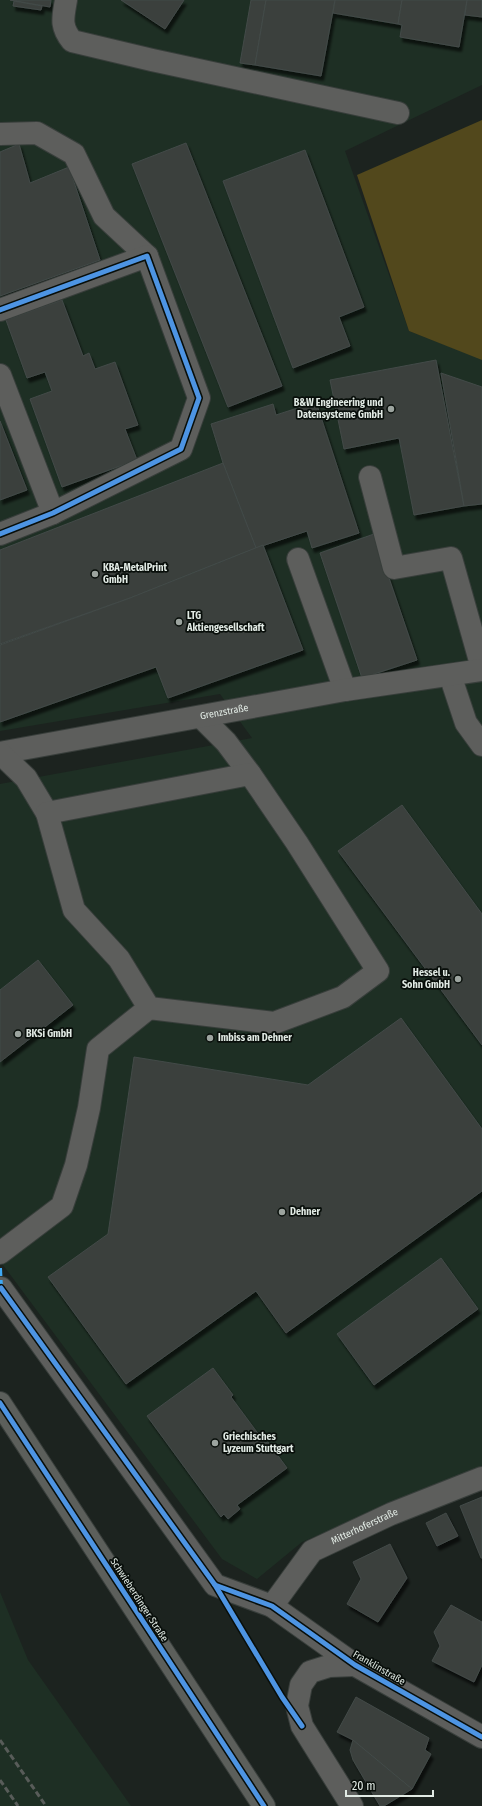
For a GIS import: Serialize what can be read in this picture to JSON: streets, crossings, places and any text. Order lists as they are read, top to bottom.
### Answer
{
  "streets": {
    "main road": ["Schwieberdinger Straße"],
    "street": ["Grenzstraße", "Mitterhoferstraße", "Franklinstraße"]
  },
  "crossings": [
    ["Mitterhoferstraße", "Franklinstraße"]
  ],
  "places": [
    "B&W Engineering und Datensysteme GmbH",
    "KBA-MetalPrint GmbH",
    "LTG Aktiengesellschaft",
    "Hessel u. Sohn GmbH",
    "BKSi GmbH",
    "Imbiss am Dehner",
    "Dehner",
    "Griechisches Lyzeum Stuttgart"
  ],
  "scale_bar": "20 m"
}
